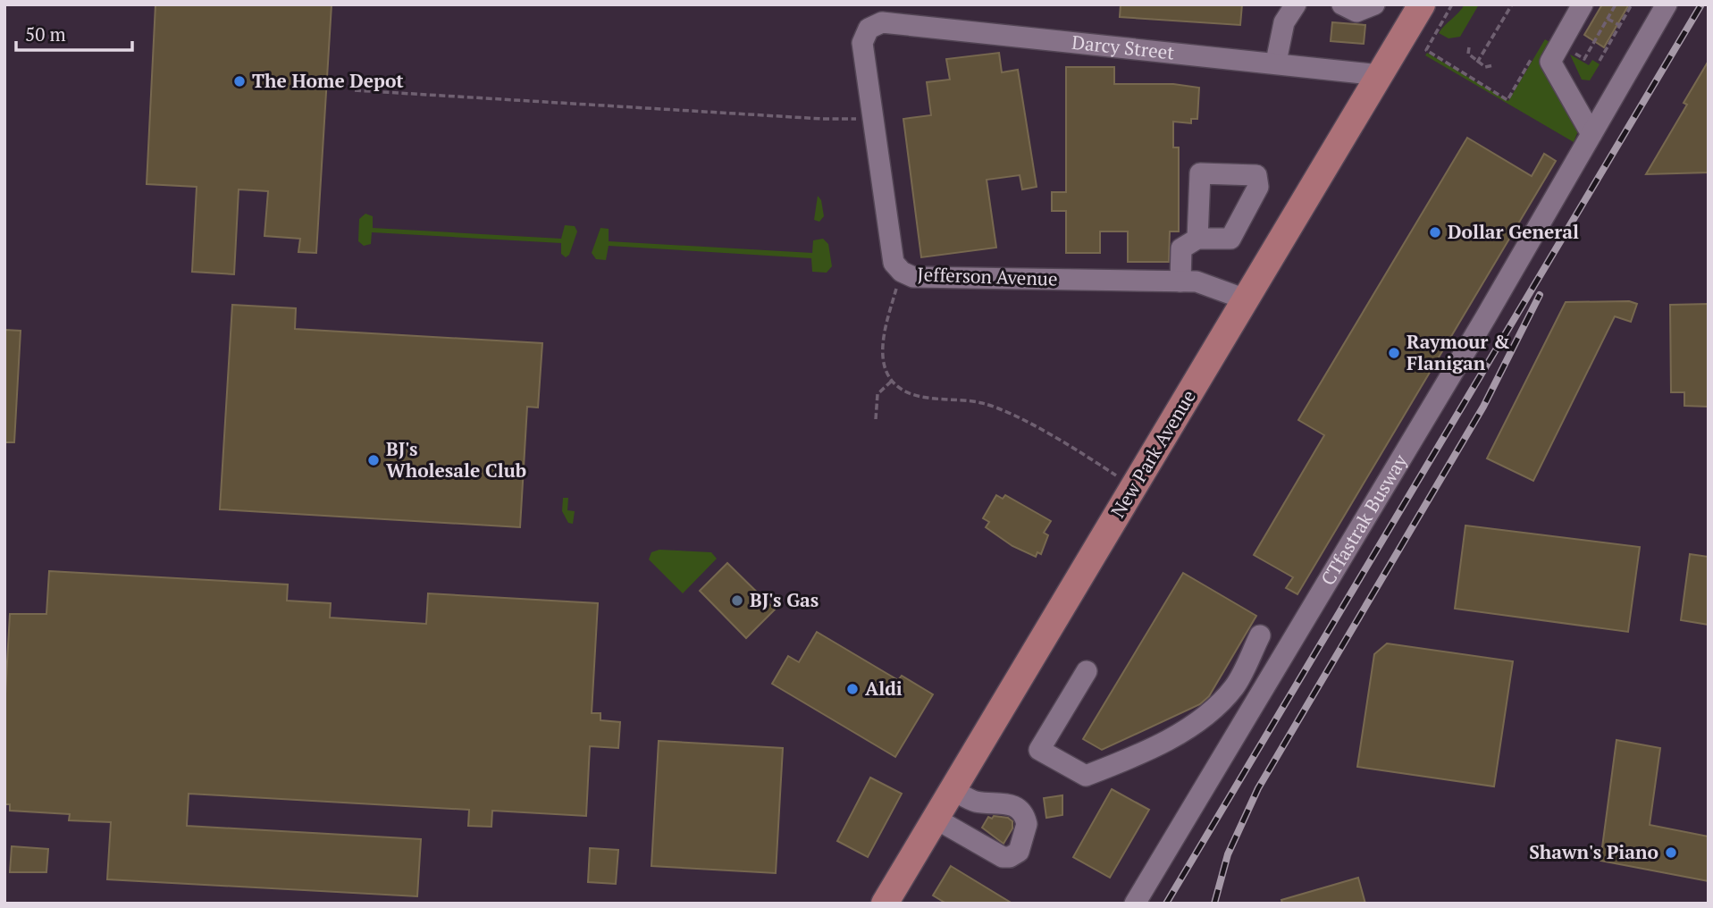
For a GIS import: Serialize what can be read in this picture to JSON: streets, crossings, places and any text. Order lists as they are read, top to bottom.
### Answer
{
  "streets": {
    "main road": ["New Park Avenue"],
    "street": ["Darcy Street", "Jefferson Avenue", "CTfastrak Busway"]
  },
  "crossings": [
    ["Darcy Street", "Jefferson Avenue"],
    ["Darcy Street", "New Park Avenue"],
    ["Jefferson Avenue", "New Park Avenue"]
  ],
  "places": [
    "The Home Depot",
    "Dollar General",
    "Raymour & Flanigan",
    "BJ's Wholesale Club",
    "BJ's Gas",
    "Aldi",
    "Shawn's Piano"
  ],
  "scale_bar": "50 m"
}
